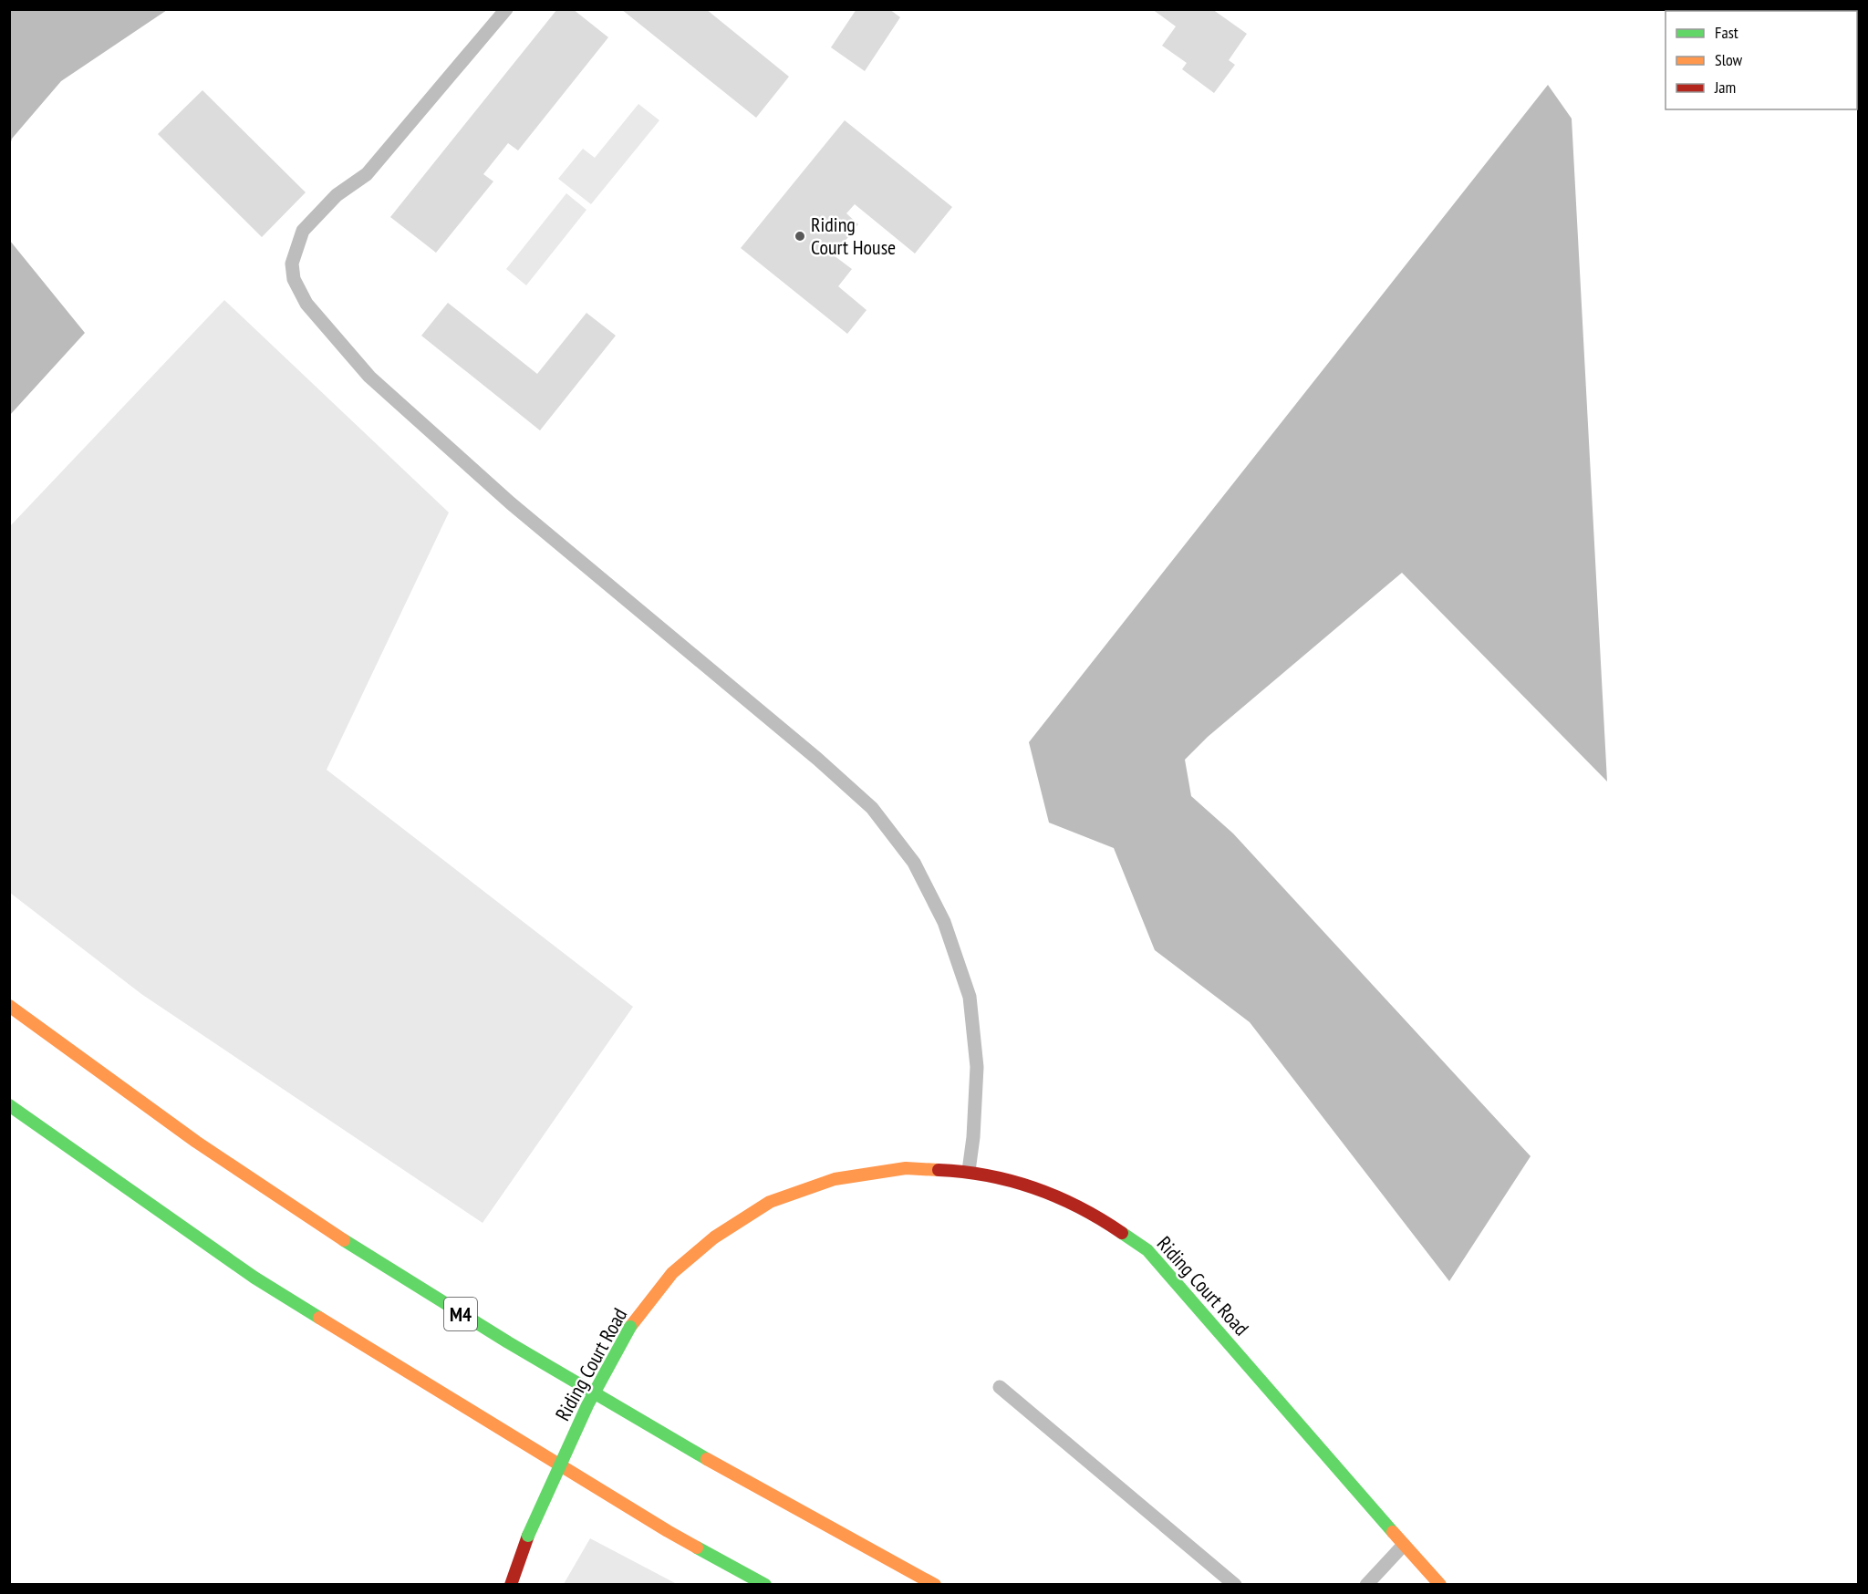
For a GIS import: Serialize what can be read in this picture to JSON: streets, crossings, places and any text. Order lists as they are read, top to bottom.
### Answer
{
  "streets": {
    "main road": ["Riding Court Road", "M4"]
  },
  "places": ["Riding Court House"],
  "legend": ["Fast", "Slow", "Jam"]
}
